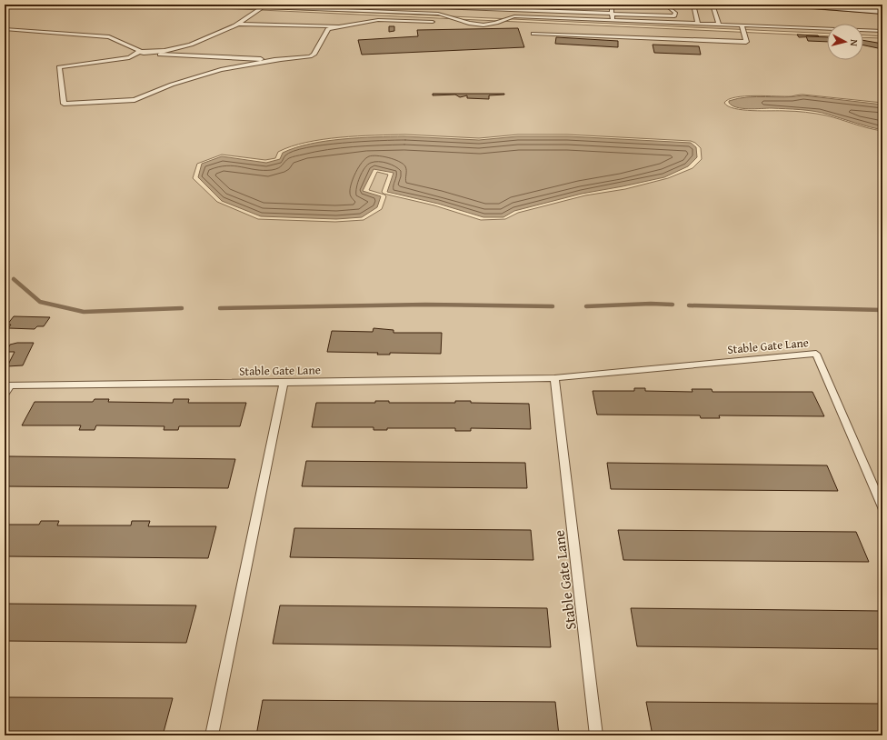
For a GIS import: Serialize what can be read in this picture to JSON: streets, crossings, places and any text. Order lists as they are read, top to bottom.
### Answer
{
  "streets": {
    "lane": ["Stable Gate Lane"]
  },
  "north": "right"
}
